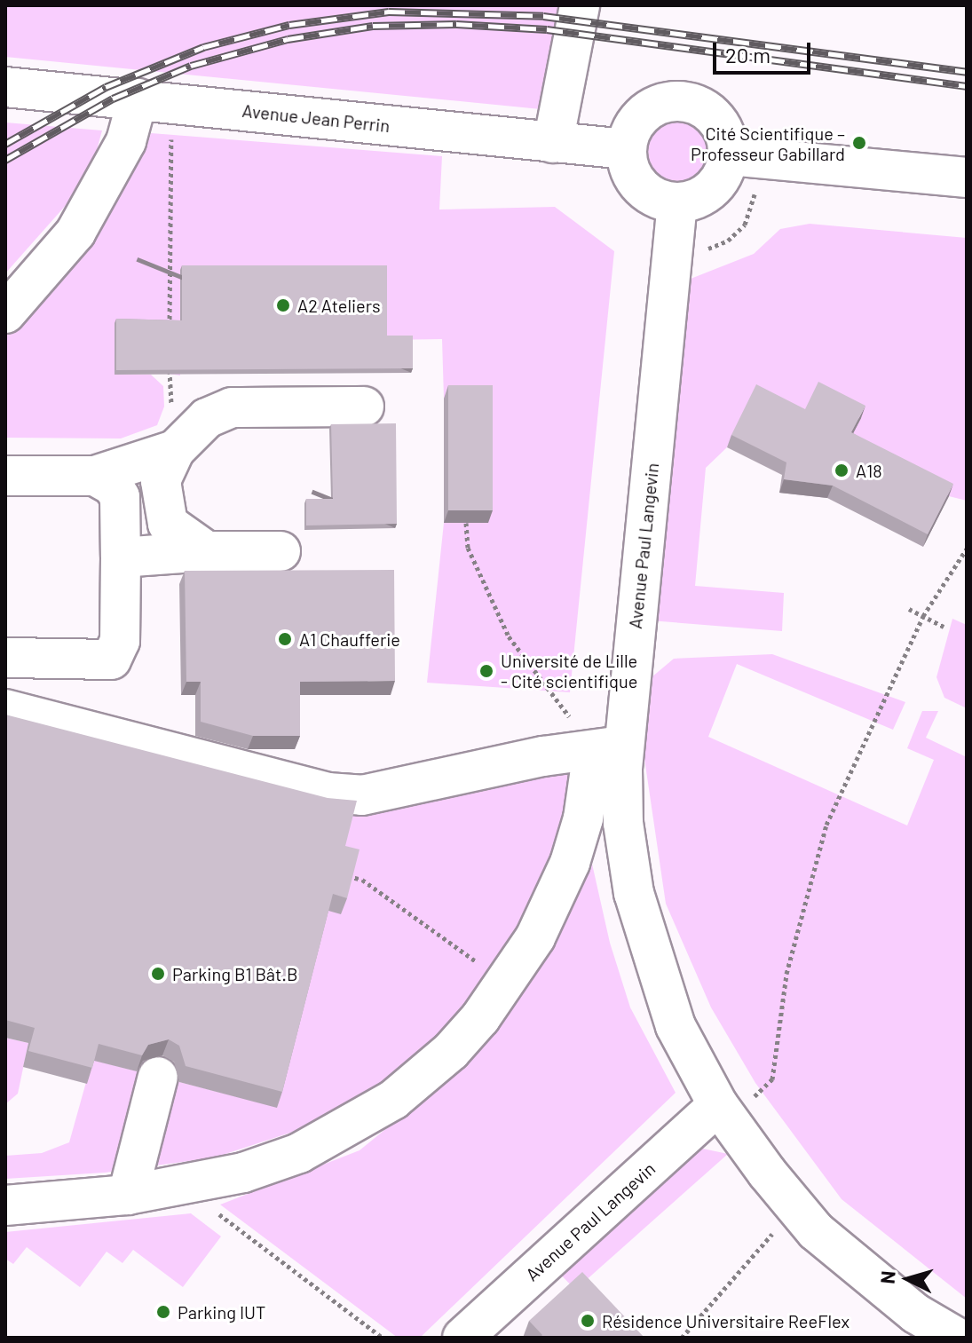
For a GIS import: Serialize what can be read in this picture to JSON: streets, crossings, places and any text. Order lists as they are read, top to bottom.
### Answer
{
  "streets": {
    "street": ["Avenue Jean Perrin", "Avenue Paul Langevin"]
  },
  "crossings": [
    ["Avenue Jean Perrin", "Avenue Paul Langevin"]
  ],
  "places": [
    "Cité Scientifique – Professeur Gabillard",
    "A2 Ateliers",
    "A18",
    "A1 Chaufferie",
    "Université de Lille ‐ Cité scientifique",
    "Parking B1 Bât.B",
    "Parking IUT",
    "Résidence Universitaire ReeFlex"
  ],
  "scale_bar": "20 m",
  "north": "left"
}
